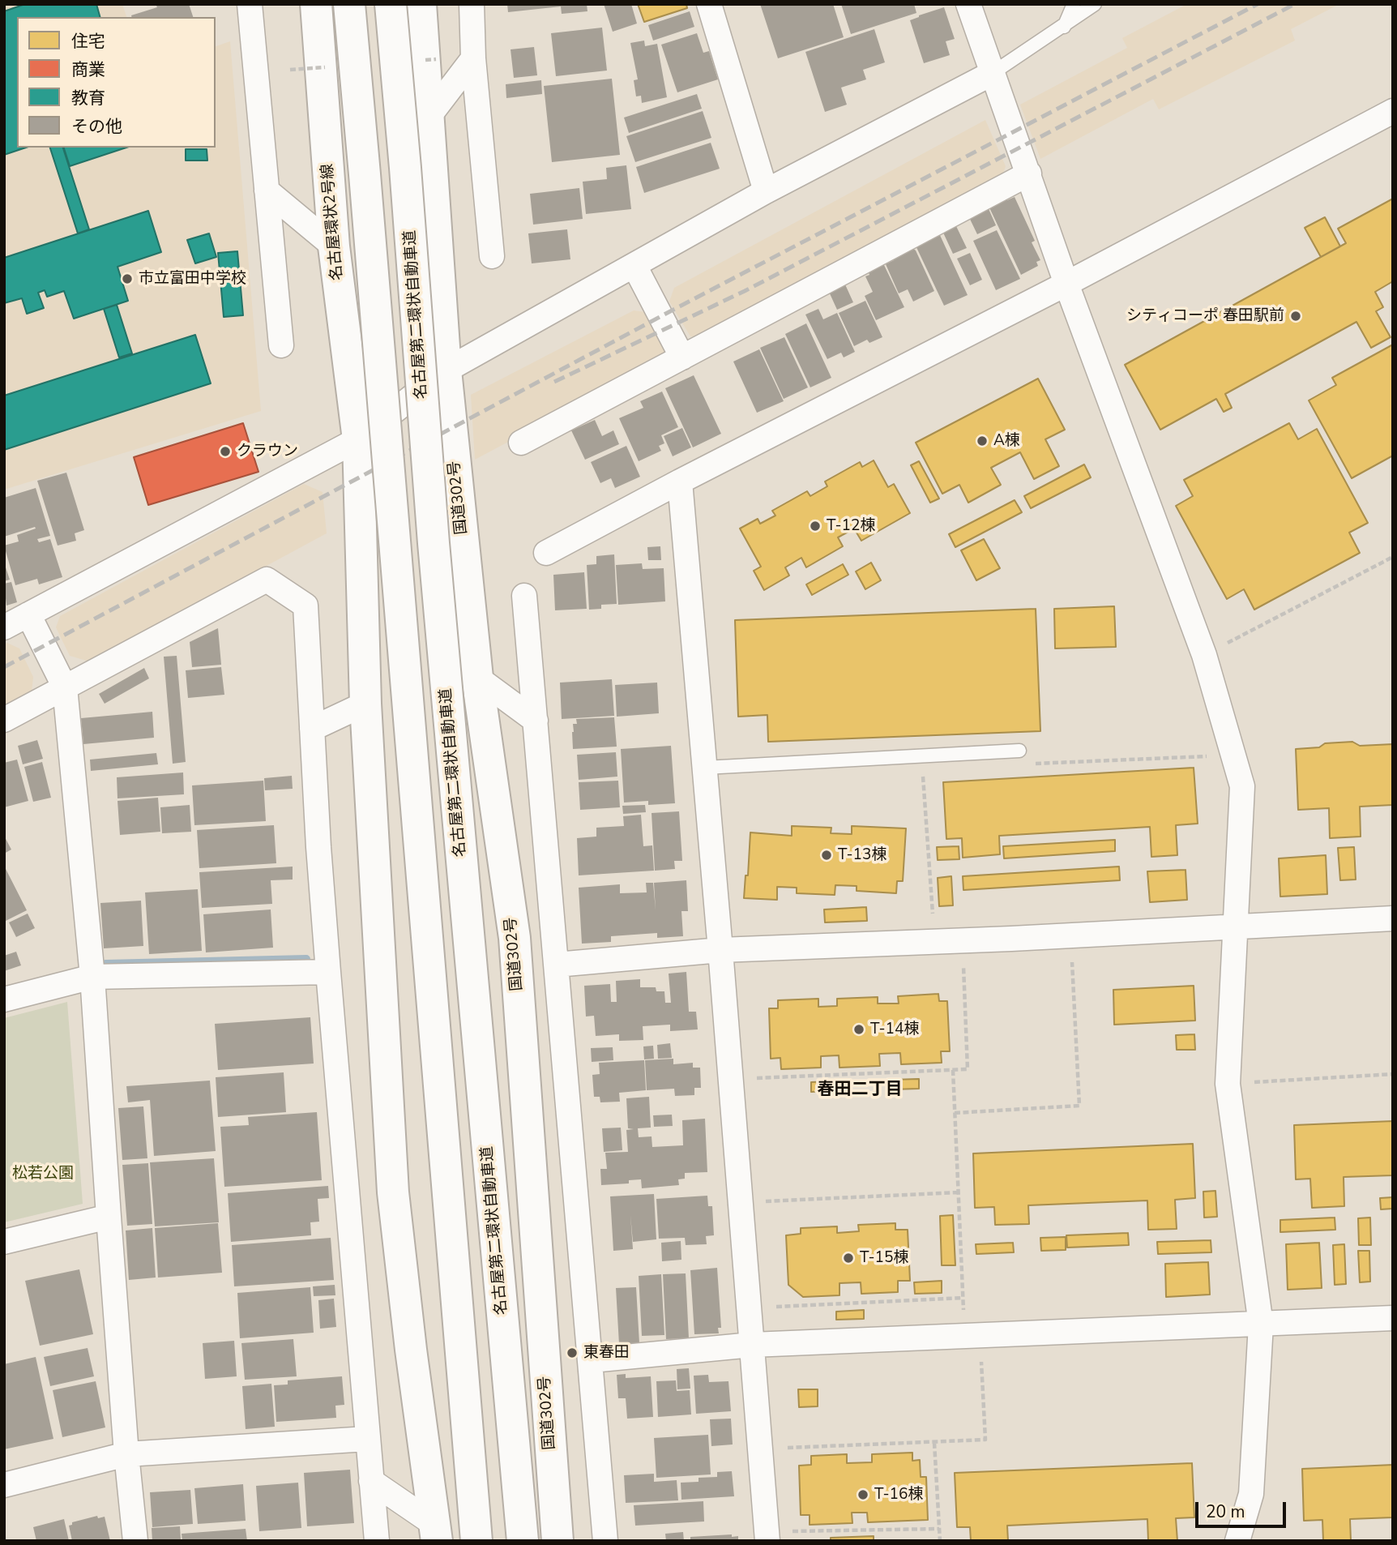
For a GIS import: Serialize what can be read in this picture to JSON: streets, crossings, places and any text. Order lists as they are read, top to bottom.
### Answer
{
  "streets": {
    "highway": ["名古屋環状2号線", "名古屋第二環状自動車道", "国道302号"]
  },
  "districts": ["春田二丁目"],
  "parks": ["松若公園"],
  "places": [
    "市立富田中学校",
    "シティコーポ 春田駅前",
    "A棟",
    "クラウン",
    "T-12棟",
    "T-13棟",
    "T-14棟",
    "T-15棟",
    "東春田",
    "T-16棟"
  ],
  "legend": [
    "住宅",
    "商業",
    "教育",
    "その他"
  ],
  "scale_bar": "20 m"
}
